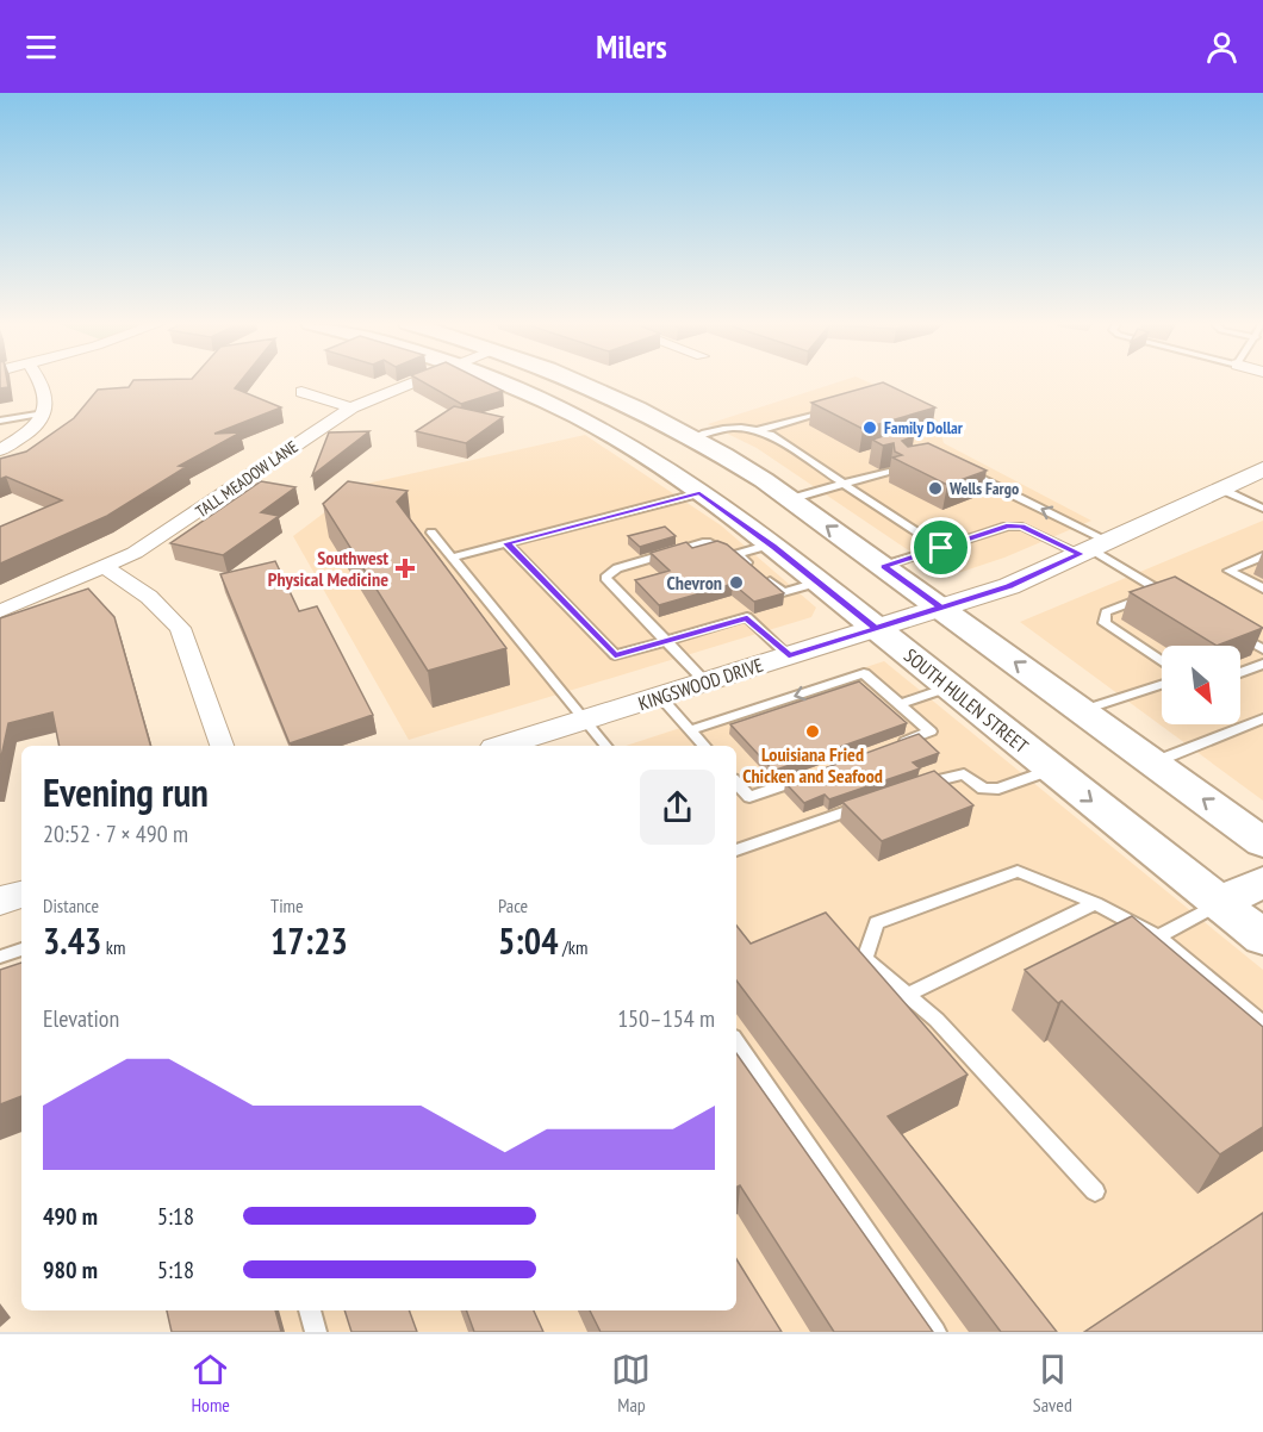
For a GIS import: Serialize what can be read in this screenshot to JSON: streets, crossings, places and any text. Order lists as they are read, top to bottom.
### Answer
{
  "streets": {
    "main road": ["SOUTH HULEN STREET"],
    "street": ["TALL MEADOW LANE", "KINGSWOOD DRIVE"]
  },
  "crossings": [
    ["KINGSWOOD DRIVE", "SOUTH HULEN STREET"]
  ],
  "places": {
    "other": [
      "Family Dollar",
      "Wells Fargo",
      "Chevron",
      "Louisiana Fried Chicken and Seafood"
    ],
    "health": ["Southwest Physical Medicine"]
  },
  "north": "bottom right",
  "page": {
    "header": "Milers",
    "heading": ["Evening run", "20:52 · 7 × 490 m"],
    "stats": [
      ["Distance", "3.43 km"],
      ["Time", "17:23"],
      ["Pace", "5:04 /km"]
    ],
    "chart": ["Elevation", "150–154 m"],
    "list": [
      {
        "name": "490 m",
        "note": "5:18"
      },
      {
        "name": "980 m",
        "note": "5:18"
      }
    ],
    "tabs": ["Home", "Map", "Saved"]
  }
}
